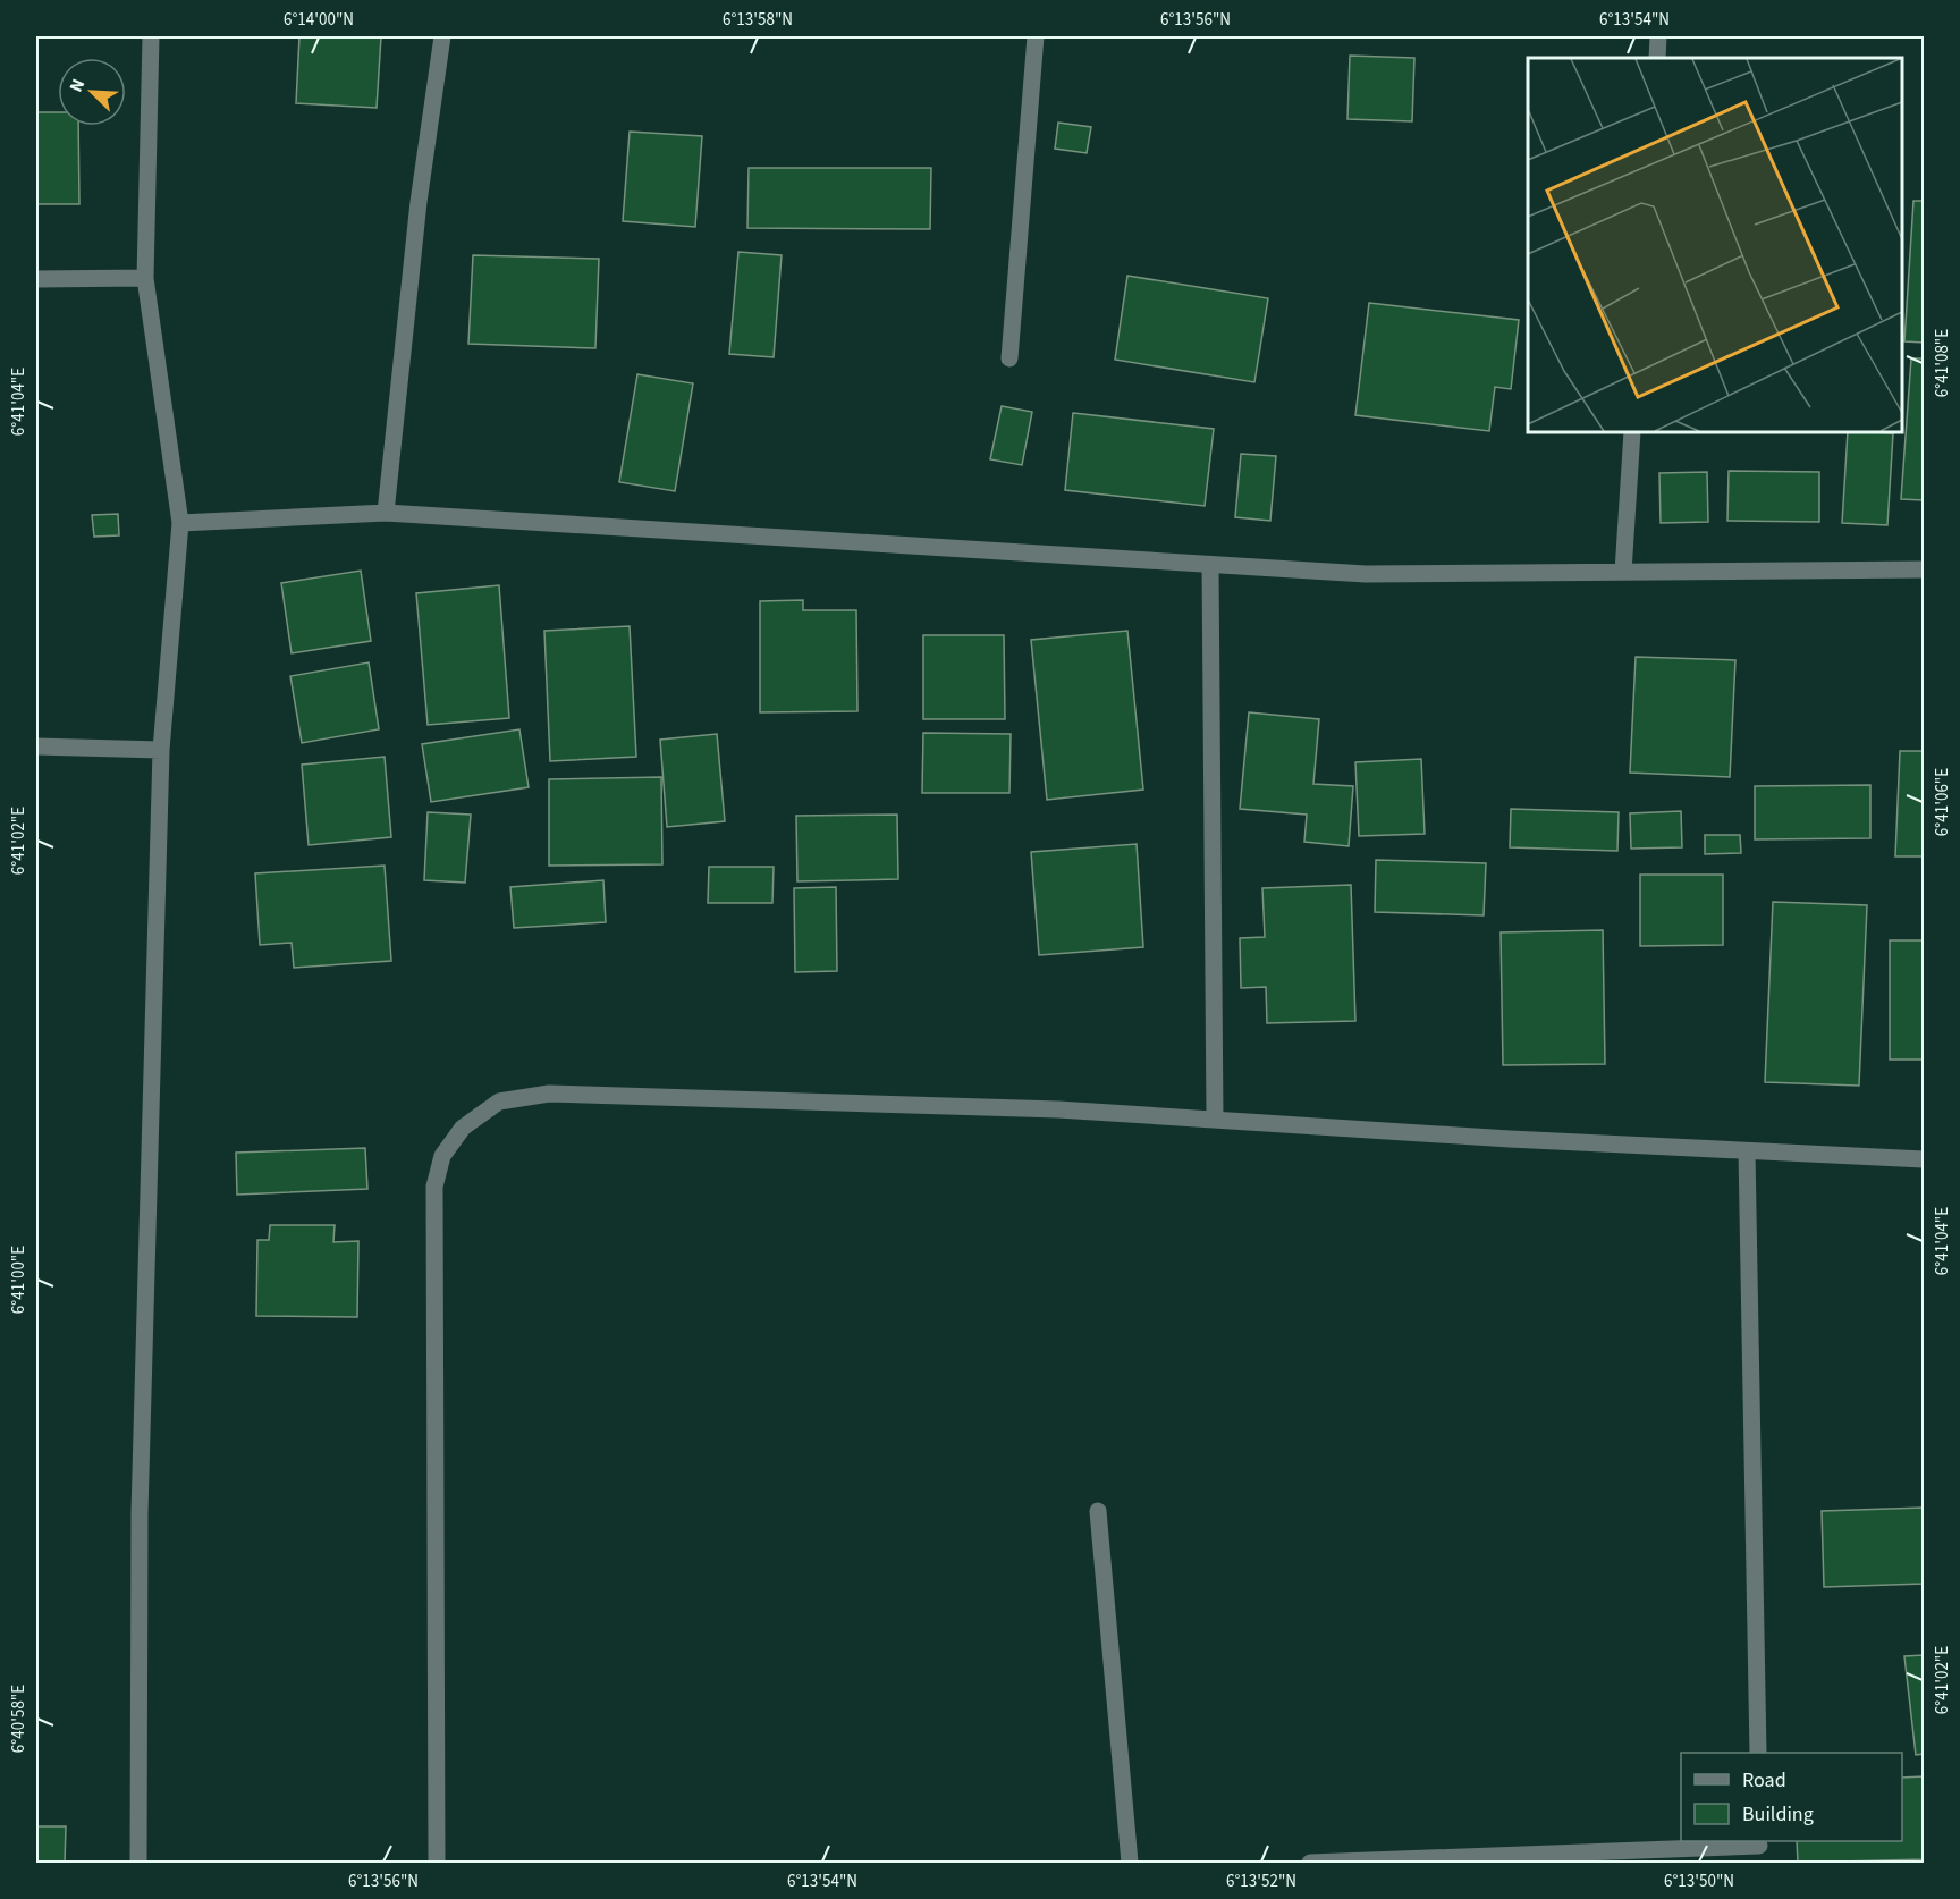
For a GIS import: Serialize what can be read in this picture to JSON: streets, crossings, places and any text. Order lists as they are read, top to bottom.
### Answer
{
  "legend": ["Road", "Building"],
  "north": "top left",
  "coordinates": [
    "6°14'00\"N",
    "6°13'58\"N",
    "6°13'56\"N",
    "6°13'54\"N",
    "6°41'08\"E",
    "6°41'04\"E",
    "6°41'06\"E",
    "6°41'02\"E",
    "6°41'00\"E",
    "6°40'58\"E",
    "6°13'52\"N",
    "6°13'50\"N"
  ]
}
